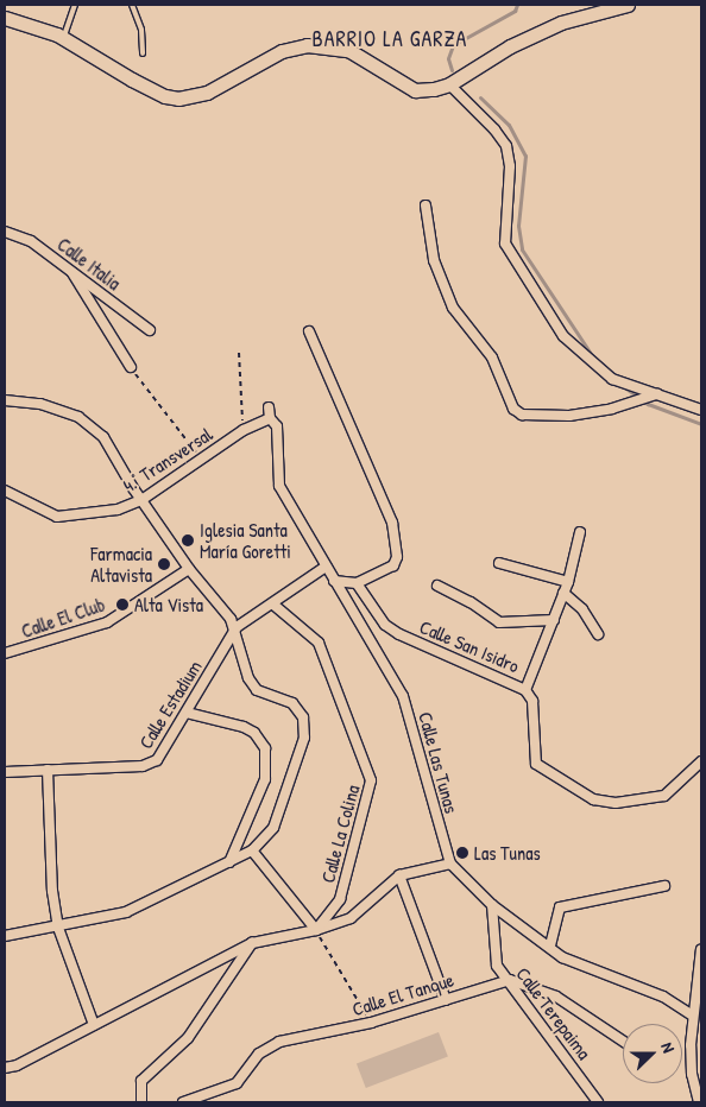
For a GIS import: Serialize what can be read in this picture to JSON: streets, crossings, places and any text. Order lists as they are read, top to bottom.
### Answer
{
  "streets": {
    "street": [
      "Calle Italia",
      "4.° Transversal",
      "Calle El Club",
      "Calle San Isidro",
      "Calle Estadium",
      "Calle Las Tunas",
      "Calle La Colina",
      "Calle El Tanque",
      "Calle Terepaima"
    ]
  },
  "crossings": [
    ["4.° Transversal", "Calle Las Tunas"],
    ["Calle Estadium", "Calle Las Tunas"],
    ["Calle Estadium", "Calle La Colina"],
    ["Calle Las Tunas", "Calle Terepaima"],
    ["Calle El Tanque", "Calle Terepaima"]
  ],
  "districts": ["BARRIO LA GARZA"],
  "places": [
    "Iglesia Santa María Goretti",
    "Farmacia Altavista",
    "Alta Vista",
    "Las Tunas"
  ],
  "north": "right"
}
